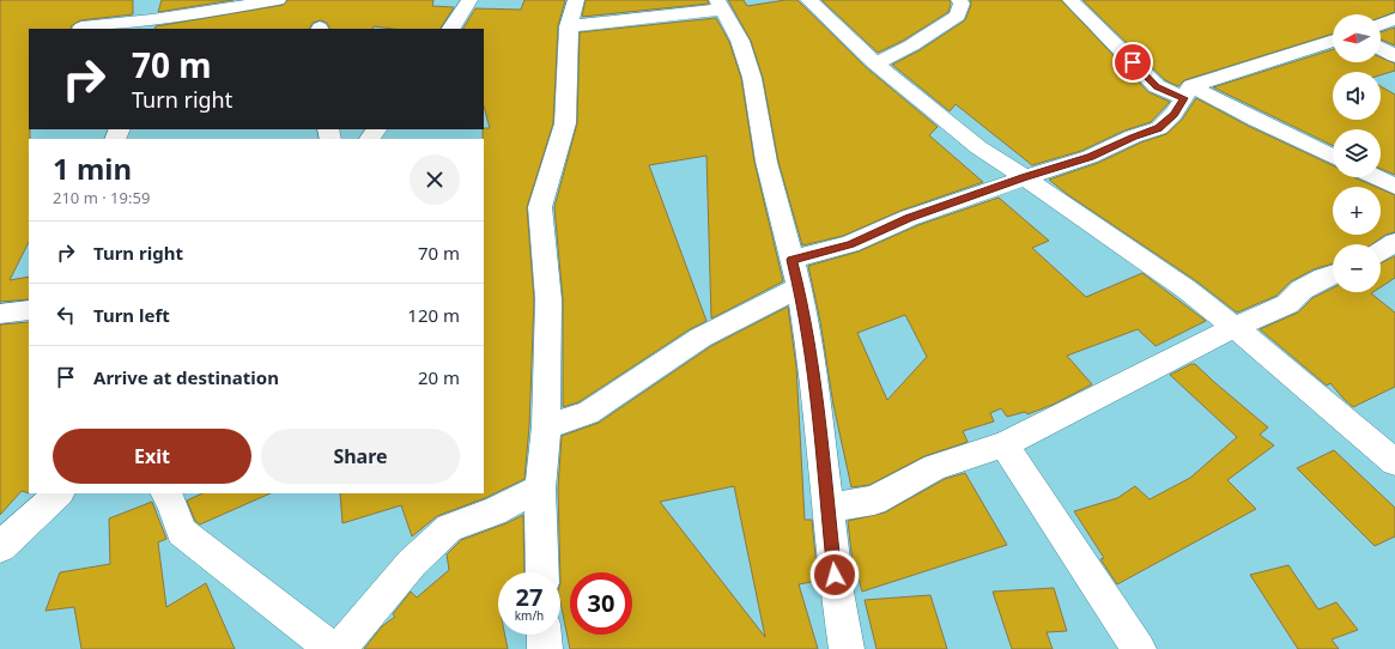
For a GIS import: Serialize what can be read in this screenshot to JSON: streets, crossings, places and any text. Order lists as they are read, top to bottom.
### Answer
{
  "north": "left",
  "page": {
    "map_buttons": ["+", "−"],
    "turn": ["70 m", "Turn right"],
    "heading": ["1 min", "210 m · 19:59"],
    "list": [
      {
        "name": "Turn right",
        "value": "70 m"
      },
      {
        "name": "Turn left",
        "value": "120 m"
      },
      {
        "name": "Arrive at destination",
        "value": "20 m"
      }
    ],
    "buttons": ["Exit", "Share"],
    "speed": "27 km/h",
    "limit": "30"
  }
}
